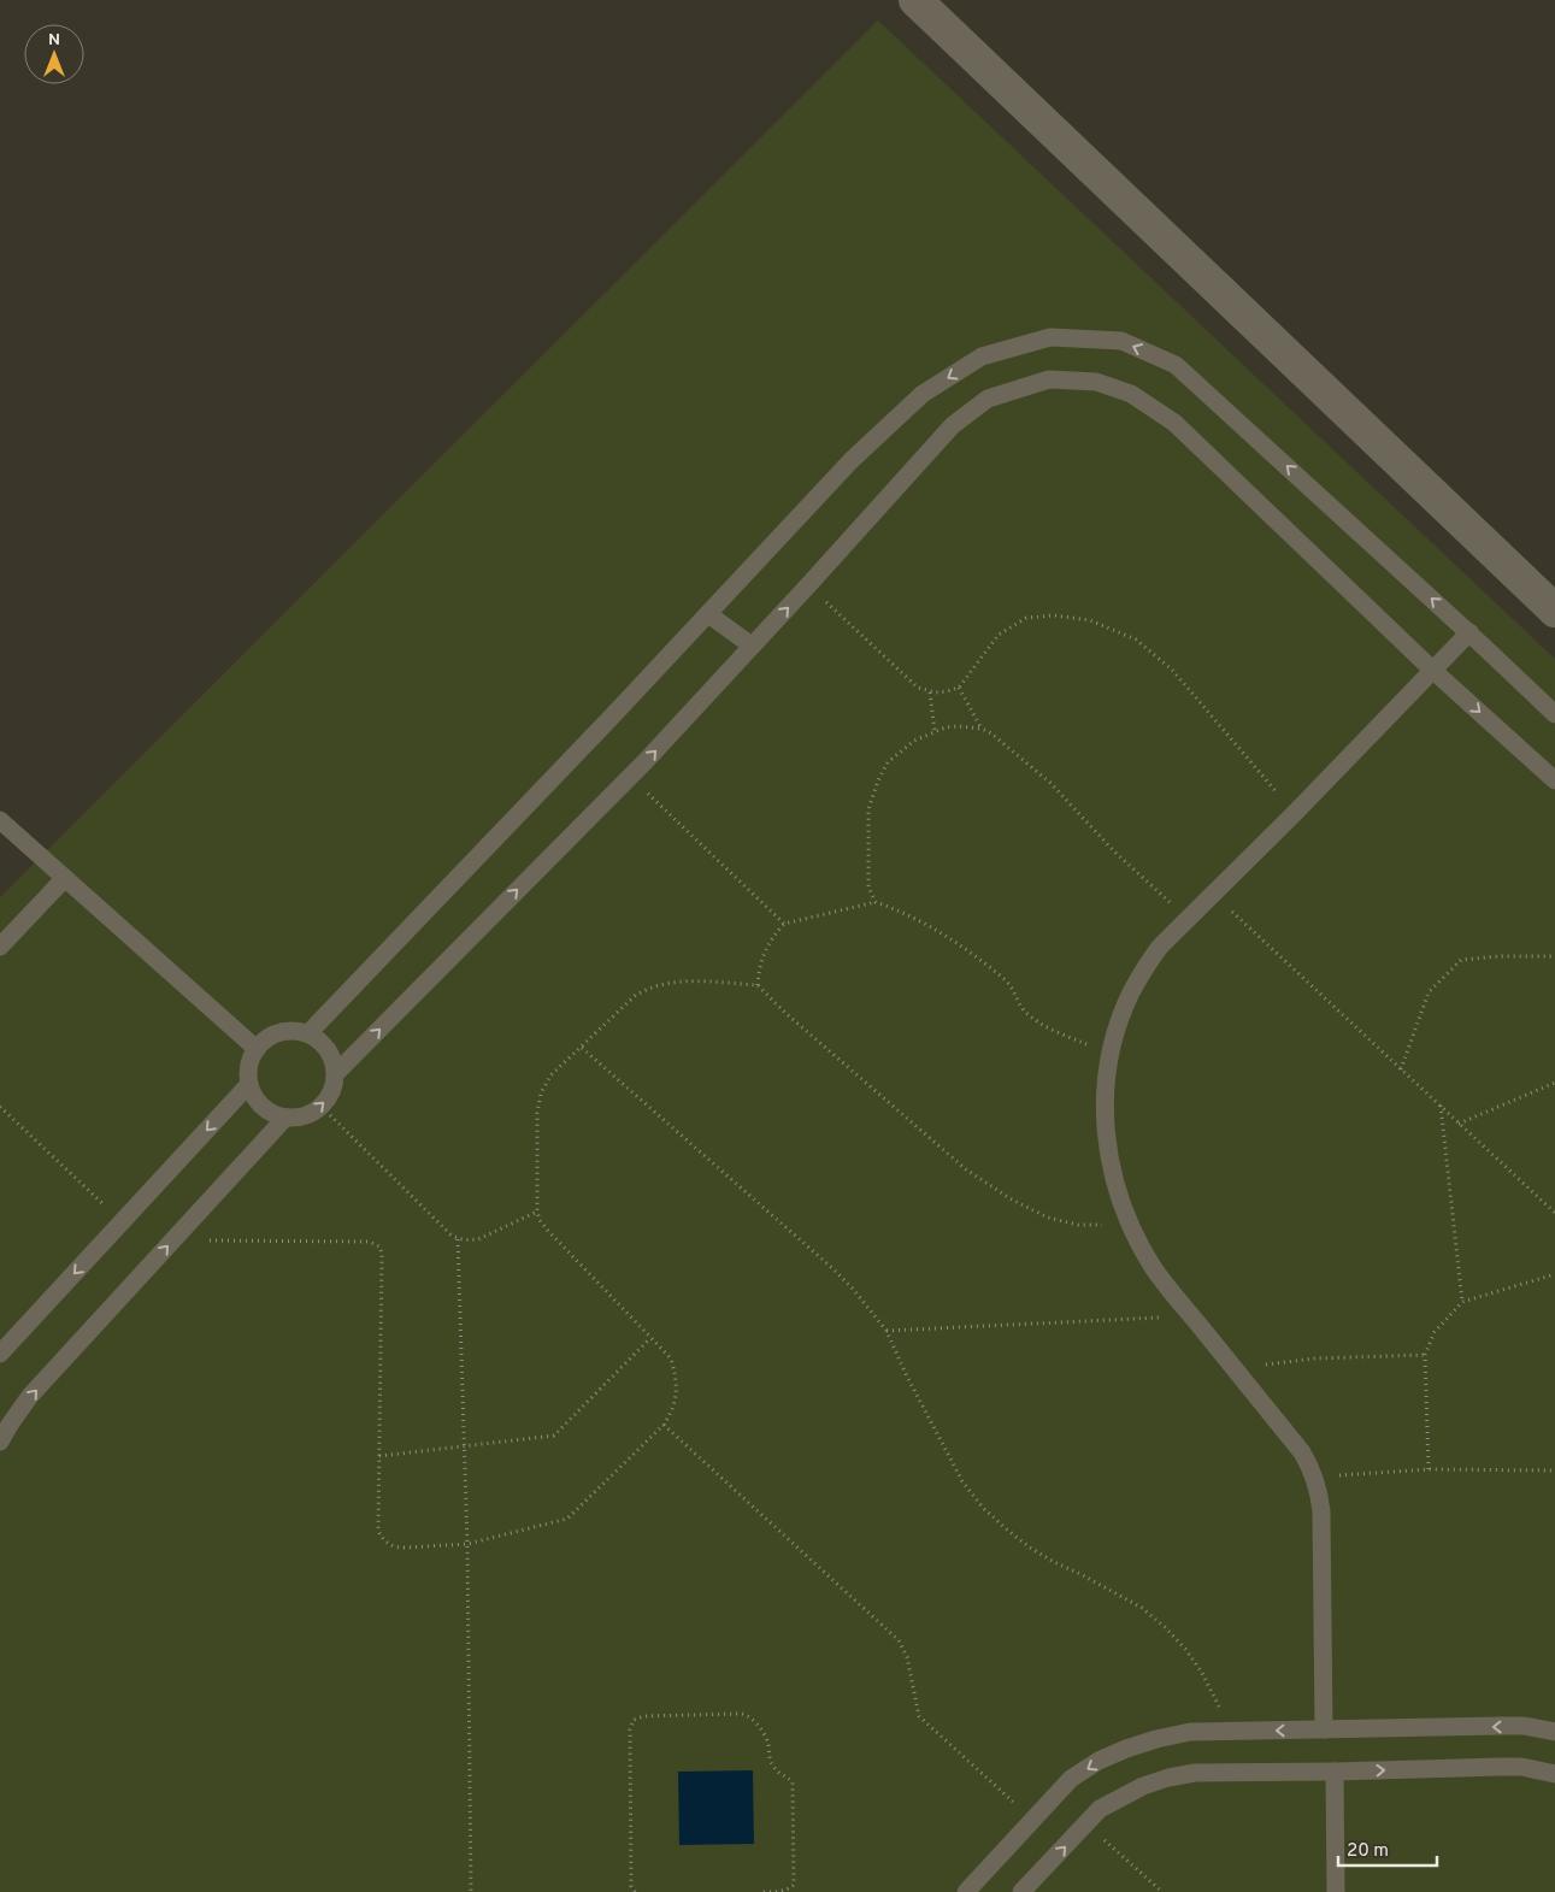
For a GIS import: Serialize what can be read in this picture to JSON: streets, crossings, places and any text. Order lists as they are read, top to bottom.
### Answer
{
  "scale_bar": "20 m",
  "north": "top"
}
